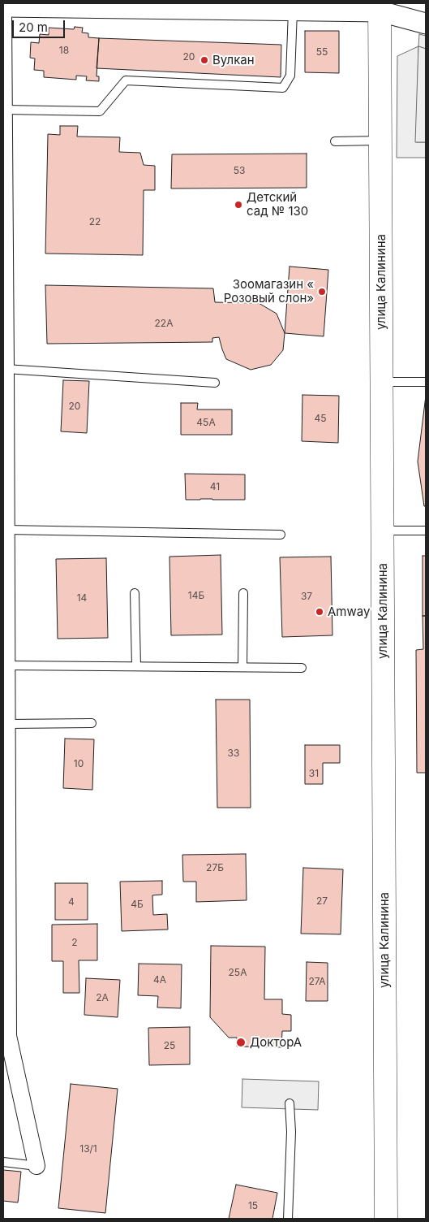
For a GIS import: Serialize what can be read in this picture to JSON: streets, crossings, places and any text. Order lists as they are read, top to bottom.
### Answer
{
  "streets": {
    "main road": ["улица Калинина"]
  },
  "places": [
    "Вулкан",
    "Детский сад № 130",
    "Зоомагазин « Розовый слон»",
    "Amway",
    "ДокторА"
  ],
  "house_numbers": [
    "18",
    "55",
    "20",
    "53",
    "22",
    "22А",
    "20",
    "45",
    "45А",
    "41",
    "14Б",
    "37",
    "14",
    "33",
    "10",
    "31",
    "27Б",
    "27",
    "4",
    "4Б",
    "2",
    "25А",
    "4А",
    "27А",
    "2А",
    "25",
    "13/1",
    "15"
  ],
  "scale_bar": "20 m"
}
